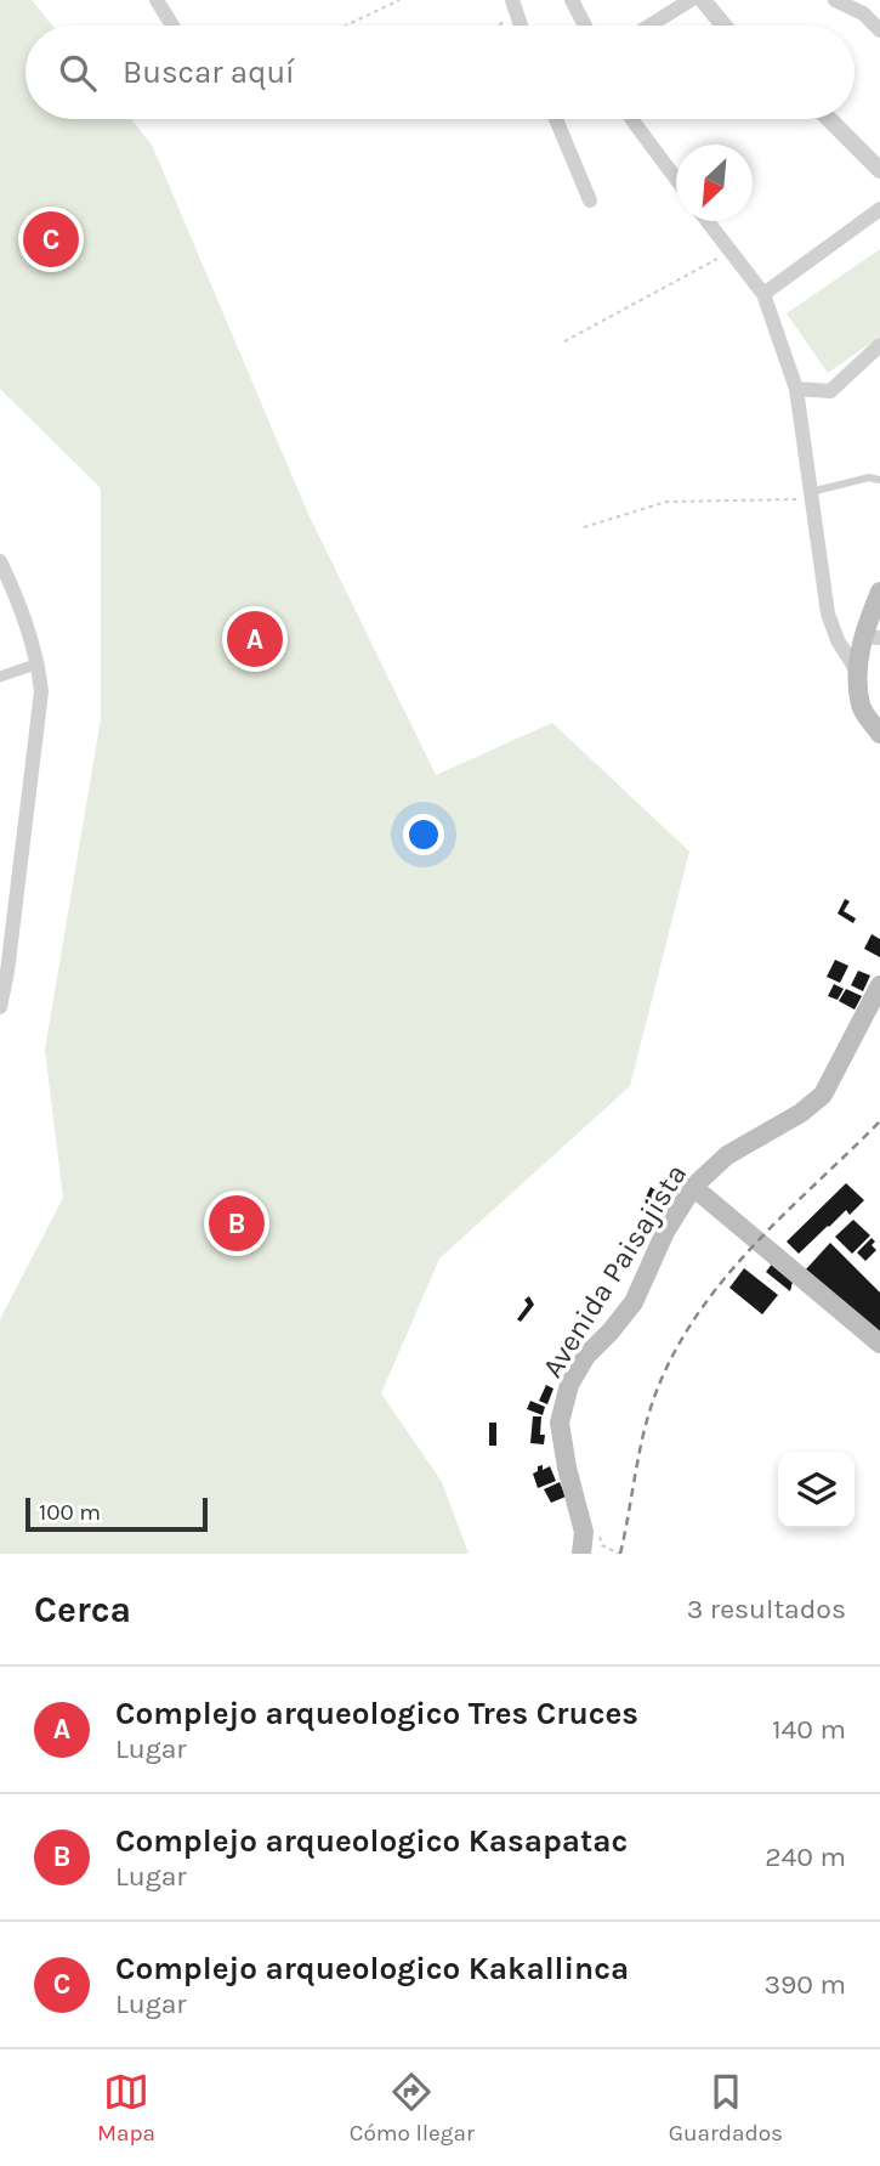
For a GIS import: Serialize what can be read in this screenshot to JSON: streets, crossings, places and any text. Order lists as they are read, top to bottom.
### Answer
{
  "streets": {
    "main road": ["Avenida Paisajista"]
  },
  "scale_bar": "100 m",
  "north": "bottom left",
  "page": {
    "search": "Buscar aquí",
    "pins": ["C", "A", "B"],
    "scale": "100 m",
    "heading": ["Cerca", "3 resultados"],
    "list": [
      {
        "mark": "A",
        "name": "Complejo arqueologico Tres Cruces",
        "note": "Lugar",
        "value": "140 m"
      },
      {
        "mark": "B",
        "name": "Complejo arqueologico Kasapatac",
        "note": "Lugar",
        "value": "240 m"
      },
      {
        "mark": "C",
        "name": "Complejo arqueologico Kakallinca",
        "note": "Lugar",
        "value": "390 m"
      }
    ],
    "nav": ["Mapa", "Cómo llegar", "Guardados"]
  }
}
